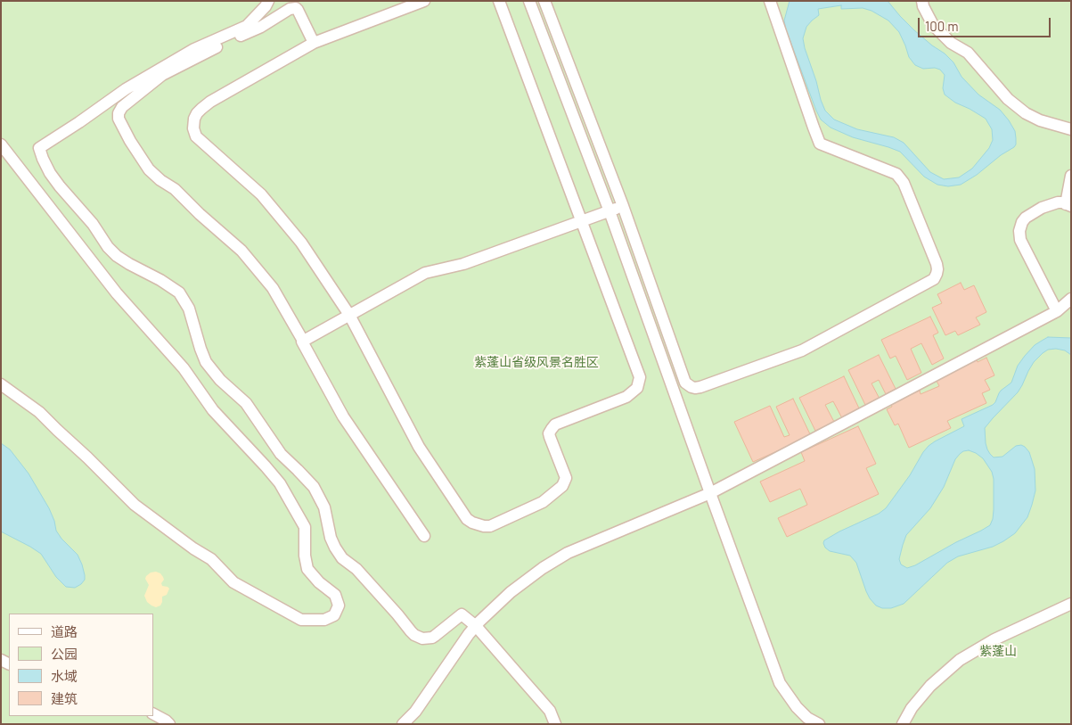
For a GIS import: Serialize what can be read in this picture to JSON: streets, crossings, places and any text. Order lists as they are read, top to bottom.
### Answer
{
  "parks": ["紫蓬山省级风景名胜区", "紫蓬山"],
  "legend": [
    "道路",
    "公园",
    "水域",
    "建筑"
  ],
  "scale_bar": "100 m"
}
